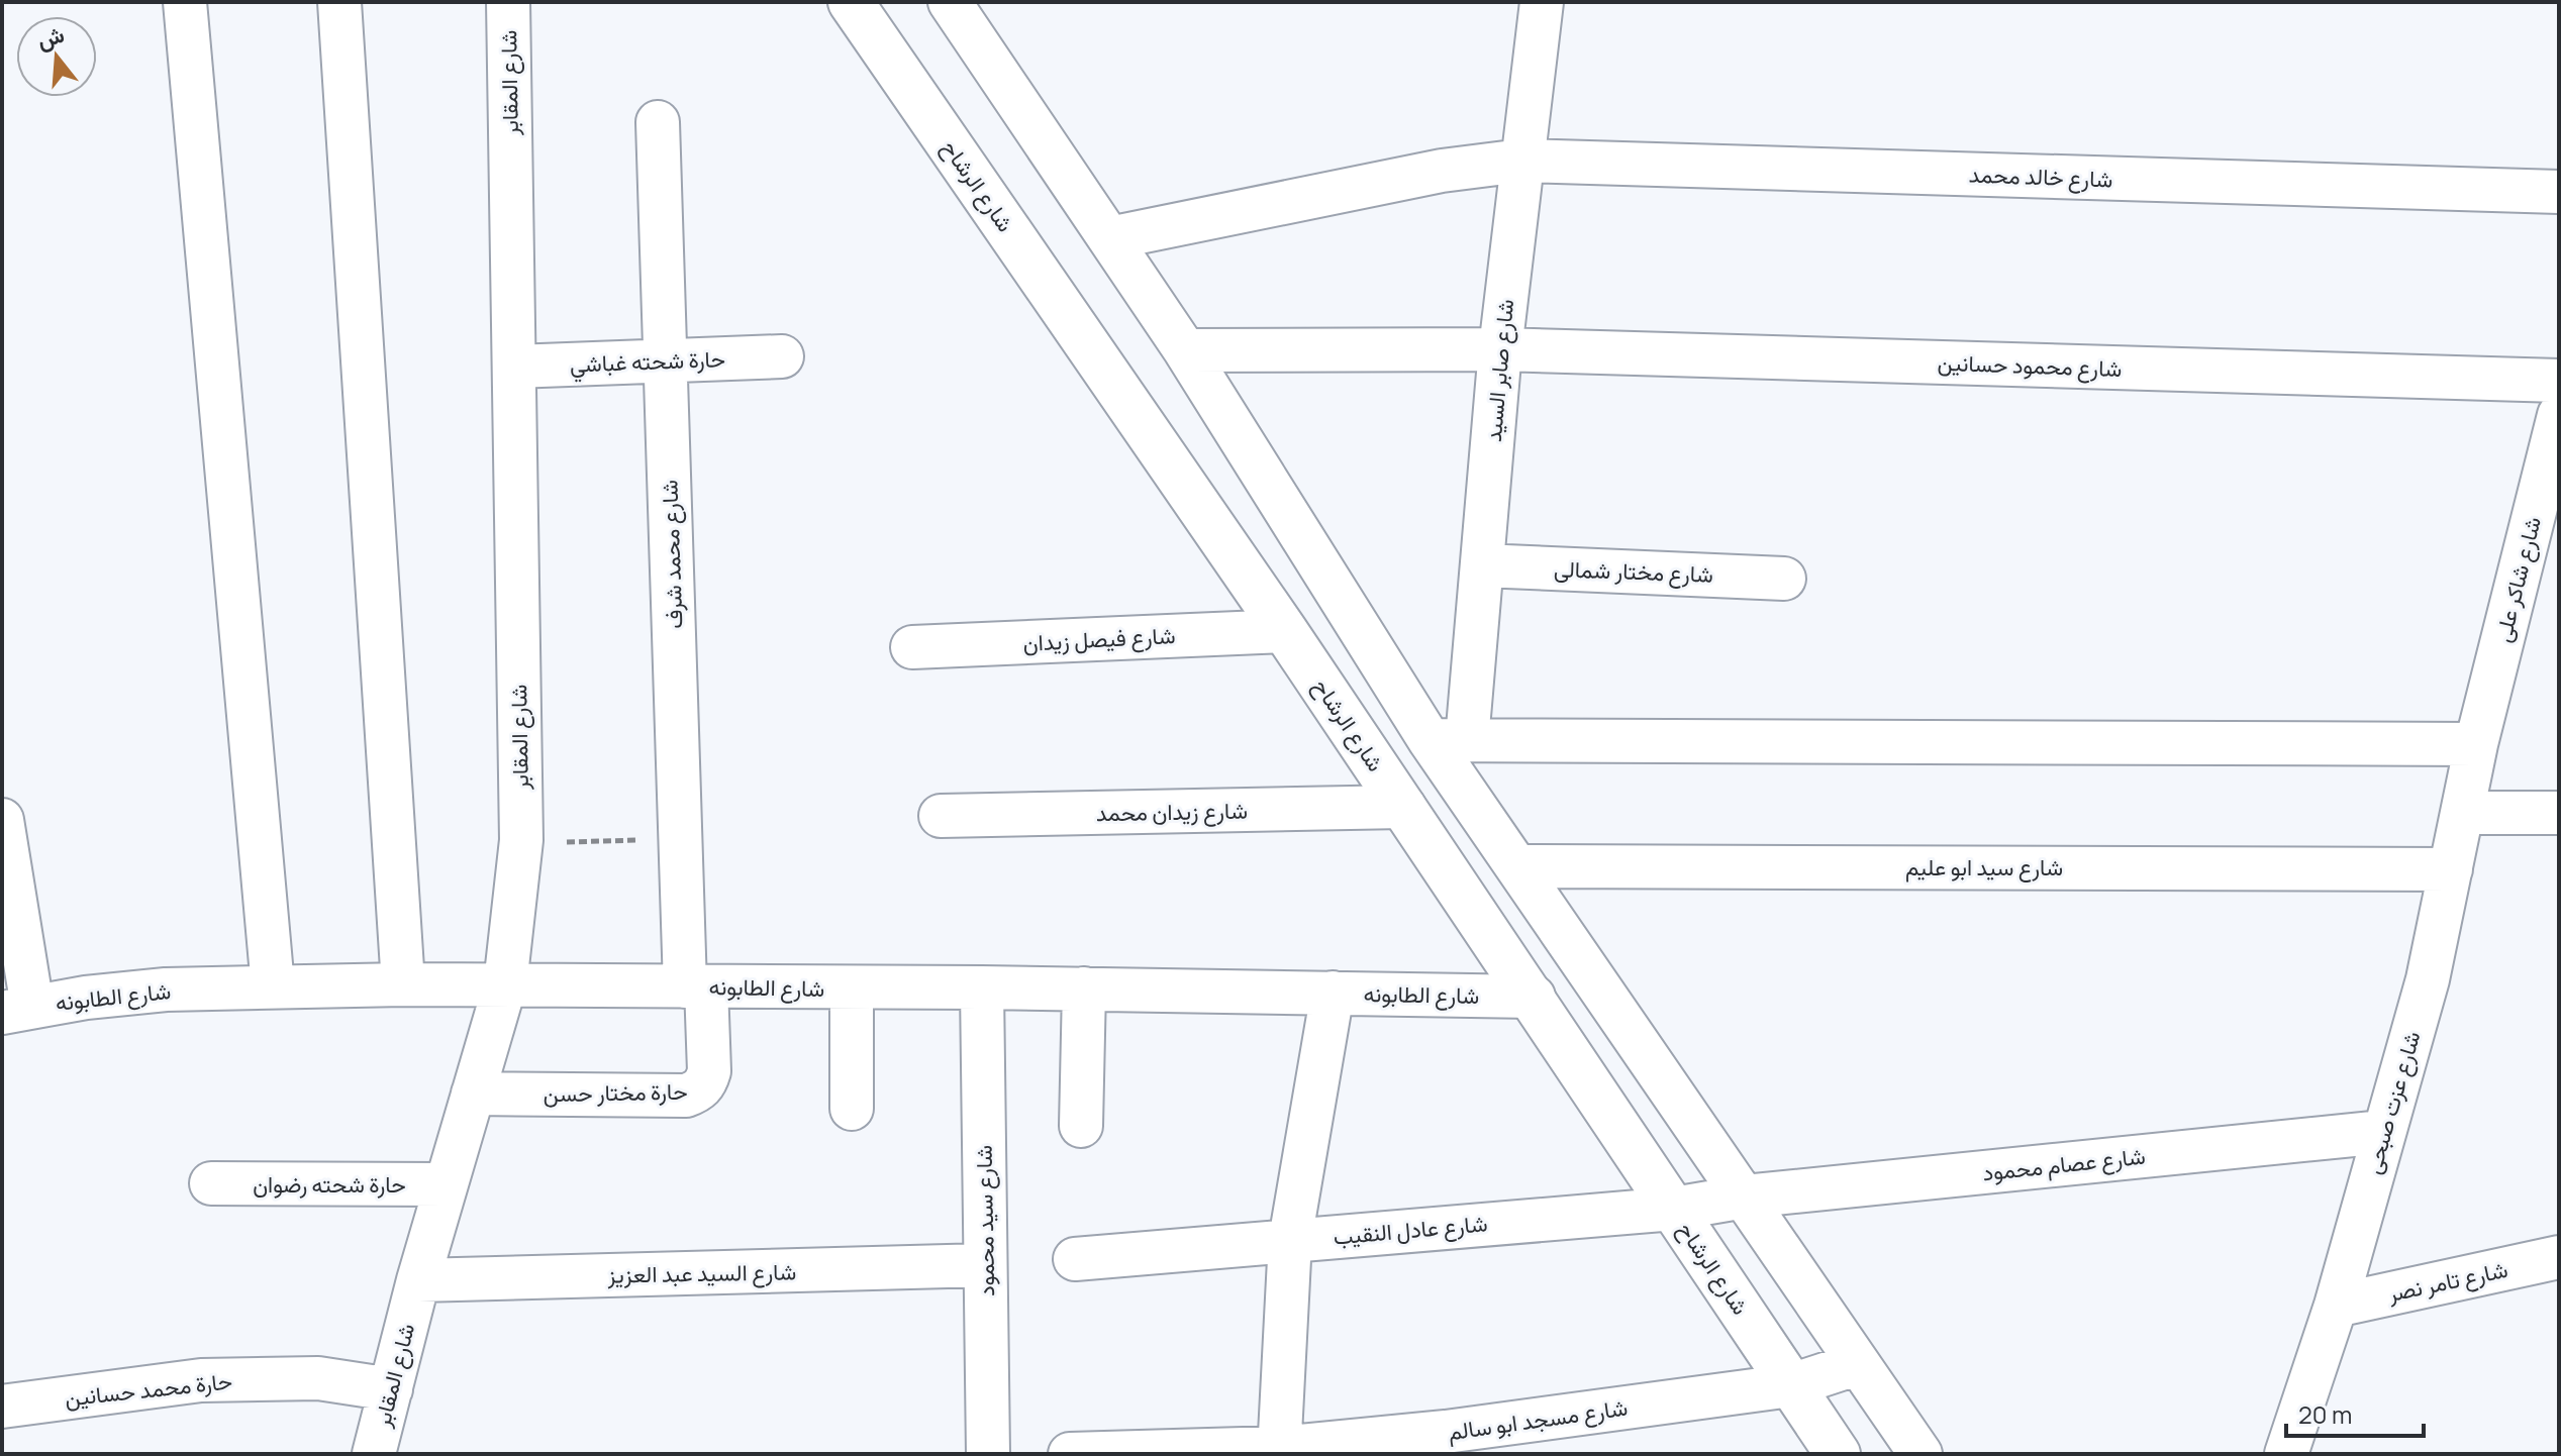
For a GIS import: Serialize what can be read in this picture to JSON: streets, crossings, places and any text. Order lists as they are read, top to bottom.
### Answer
{
  "streets": {
    "main road": ["شارع الرشاح"],
    "street": [
      "شارع المقابر",
      "شارع خالد محمد",
      "حارة شحته غباشي",
      "شارع محمود حسانين",
      "شارع صابر السيد",
      "شارع محمد شرف",
      "شارع مختار شمالى",
      "شارع شاكر على",
      "شارع فيصل زيدان",
      "شارع زيدان محمد",
      "شارع سيد ابو عليم",
      "شارع الطابونه",
      "حارة مختار حسن",
      "شارع عزت صبحى",
      "شارع عصام محمود",
      "حارة شحته رضوان",
      "شارع سيد محمود",
      "شارع عادل النقيب",
      "شارع السيد عبد العزيز",
      "شارع تامر نصر",
      "حارة محمد حسانين",
      "شارع مسجد ابو سالم"
    ]
  },
  "crossings": [
    ["شارع المقابر", "حارة شحته غباشي"],
    ["شارع المقابر", "شارع الطابونه"],
    ["شارع المقابر", "حارة مختار حسن"],
    ["شارع المقابر", "حارة شحته رضوان"],
    ["شارع المقابر", "شارع السيد عبد العزيز"],
    ["شارع المقابر", "حارة محمد حسانين"],
    ["شارع خالد محمد", "شارع صابر السيد"],
    ["شارع الرشاح", "شارع فيصل زيدان"],
    ["شارع الرشاح", "شارع زيدان محمد"],
    ["شارع الرشاح", "شارع الطابونه"],
    ["شارع الرشاح", "شارع عادل النقيب"],
    ["شارع الرشاح", "شارع مسجد ابو سالم"],
    ["حارة شحته غباشي", "شارع محمد شرف"],
    ["شارع محمود حسانين", "شارع صابر السيد"],
    ["شارع صابر السيد", "شارع مختار شمالى"],
    ["شارع محمد شرف", "شارع الطابونه"],
    ["شارع محمد شرف", "حارة مختار حسن"],
    ["شارع شاكر على", "شارع عزت صبحى"],
    ["شارع سيد ابو عليم", "شارع عزت صبحى"],
    ["شارع الطابونه", "حارة مختار حسن"],
    ["شارع الطابونه", "شارع سيد محمود"],
    ["شارع عزت صبحى", "شارع عصام محمود"],
    ["شارع عزت صبحى", "شارع تامر نصر"],
    ["شارع عصام محمود", "شارع عادل النقيب"],
    ["شارع سيد محمود", "شارع السيد عبد العزيز"]
  ],
  "scale_bar": "20 m",
  "north": "top"
}
